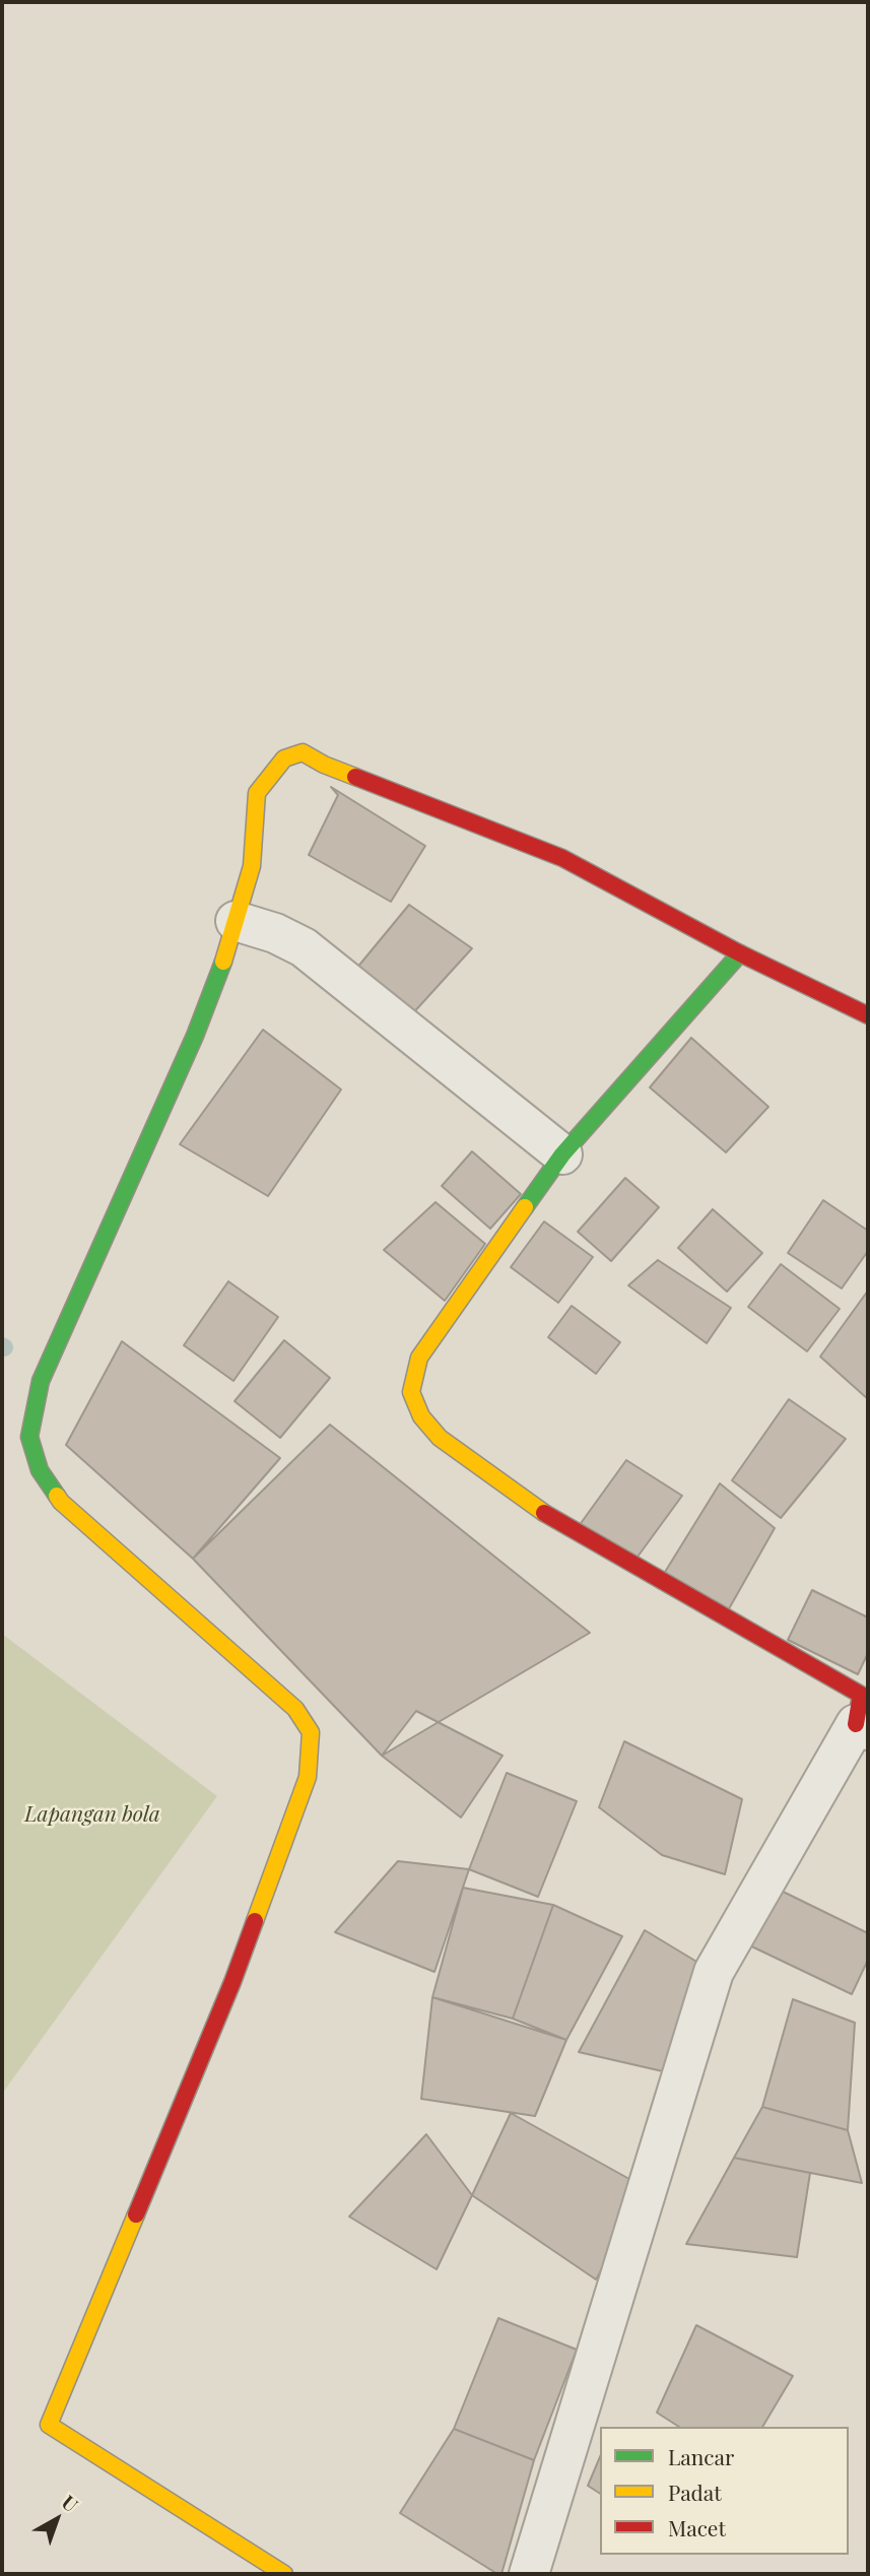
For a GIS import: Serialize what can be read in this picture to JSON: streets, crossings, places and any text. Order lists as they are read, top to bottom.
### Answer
{
  "parks": ["Lapangan bola"],
  "legend": ["Lancar", "Padat", "Macet"],
  "north": "top right"
}
